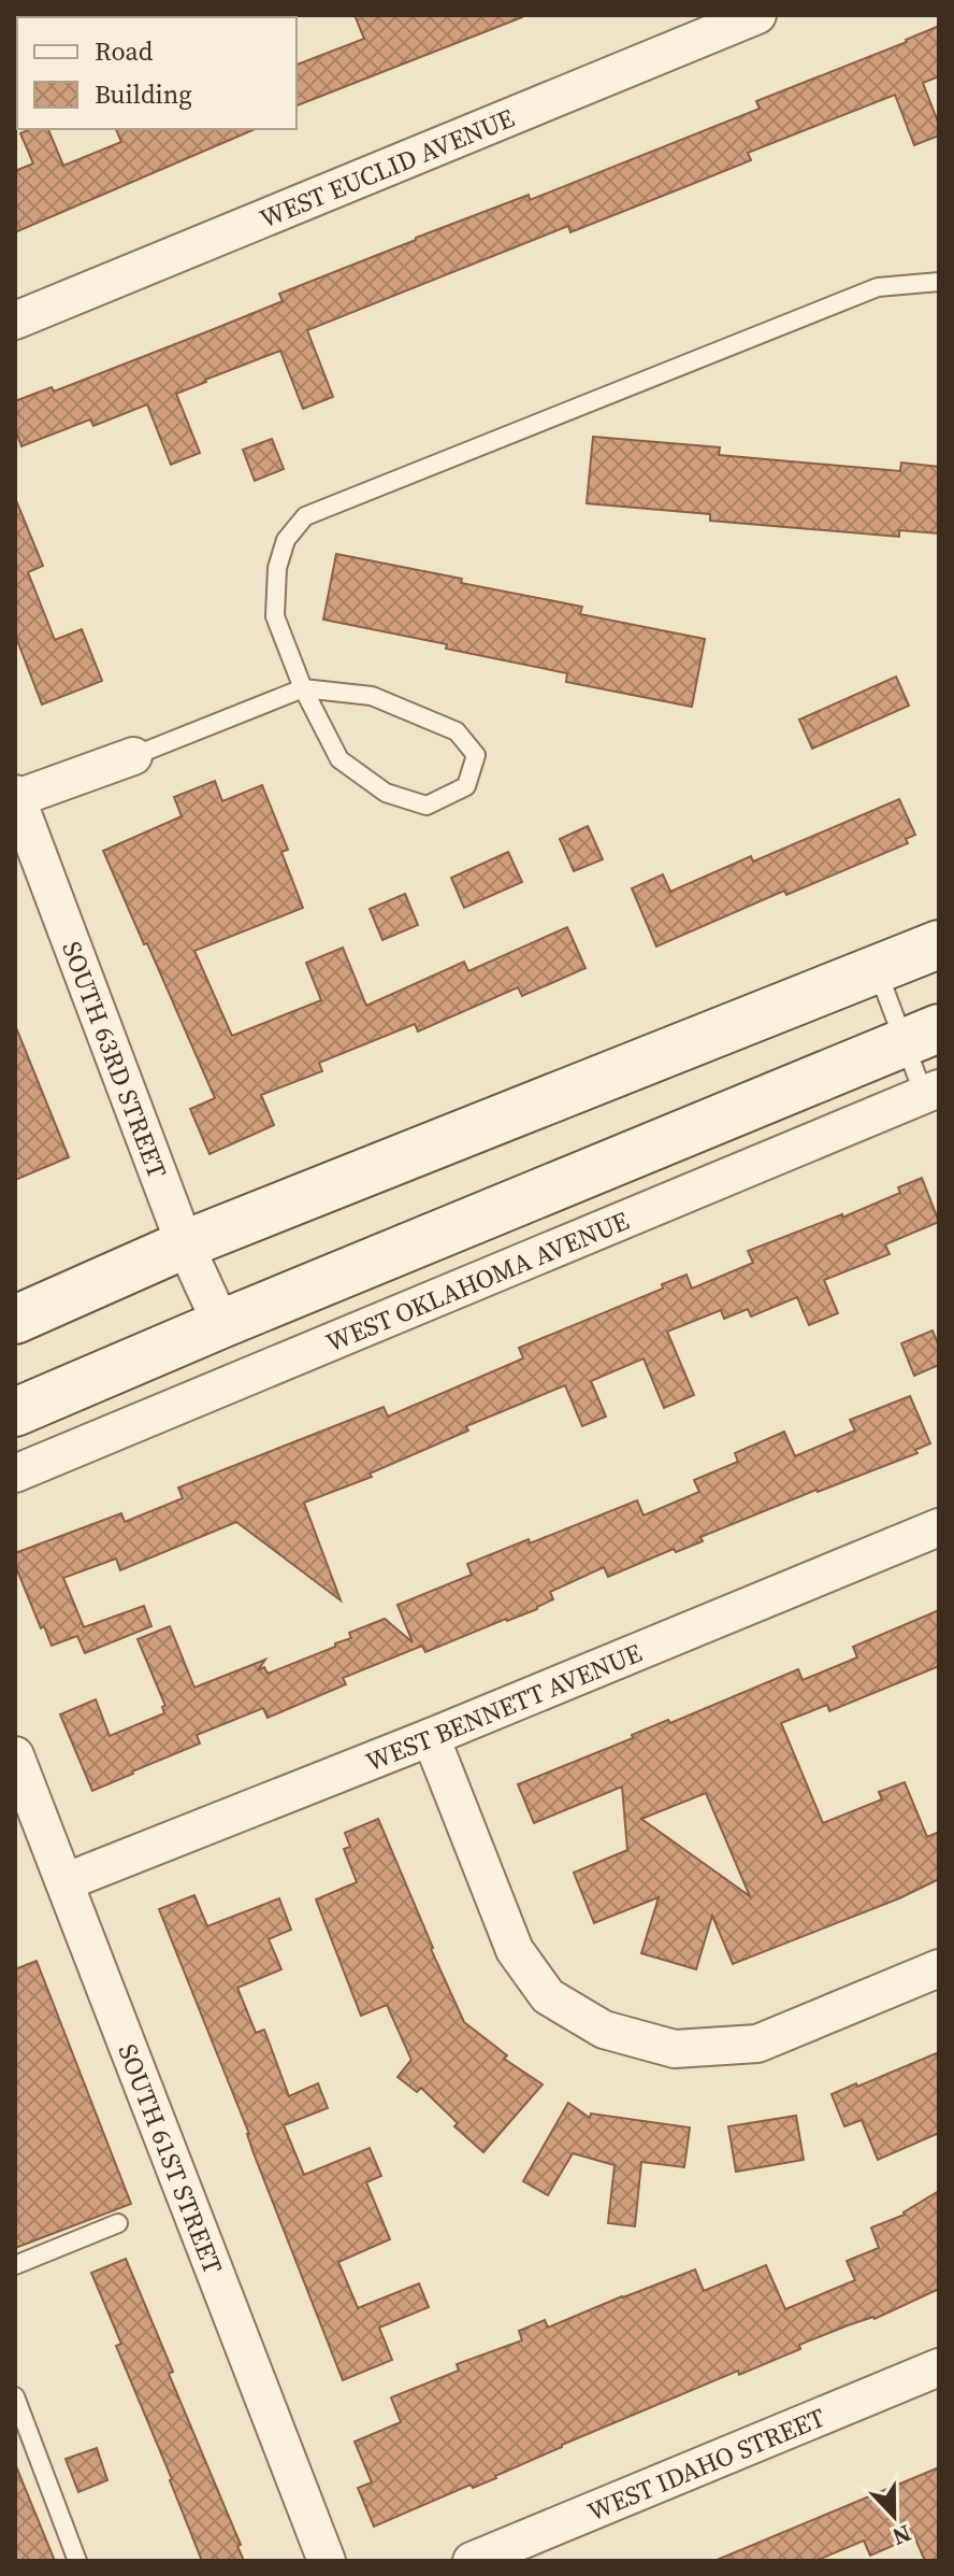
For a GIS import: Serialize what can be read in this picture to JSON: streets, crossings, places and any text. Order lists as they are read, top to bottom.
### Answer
{
  "streets": {
    "street": [
      "WEST EUCLID AVENUE",
      "SOUTH 63RD STREET",
      "WEST OKLAHOMA AVENUE",
      "WEST BENNETT AVENUE",
      "SOUTH 61ST STREET",
      "WEST IDAHO STREET"
    ]
  },
  "crossings": [
    ["WEST BENNETT AVENUE", "SOUTH 61ST STREET"]
  ],
  "legend": ["Road", "Building"],
  "north": "bottom"
}
